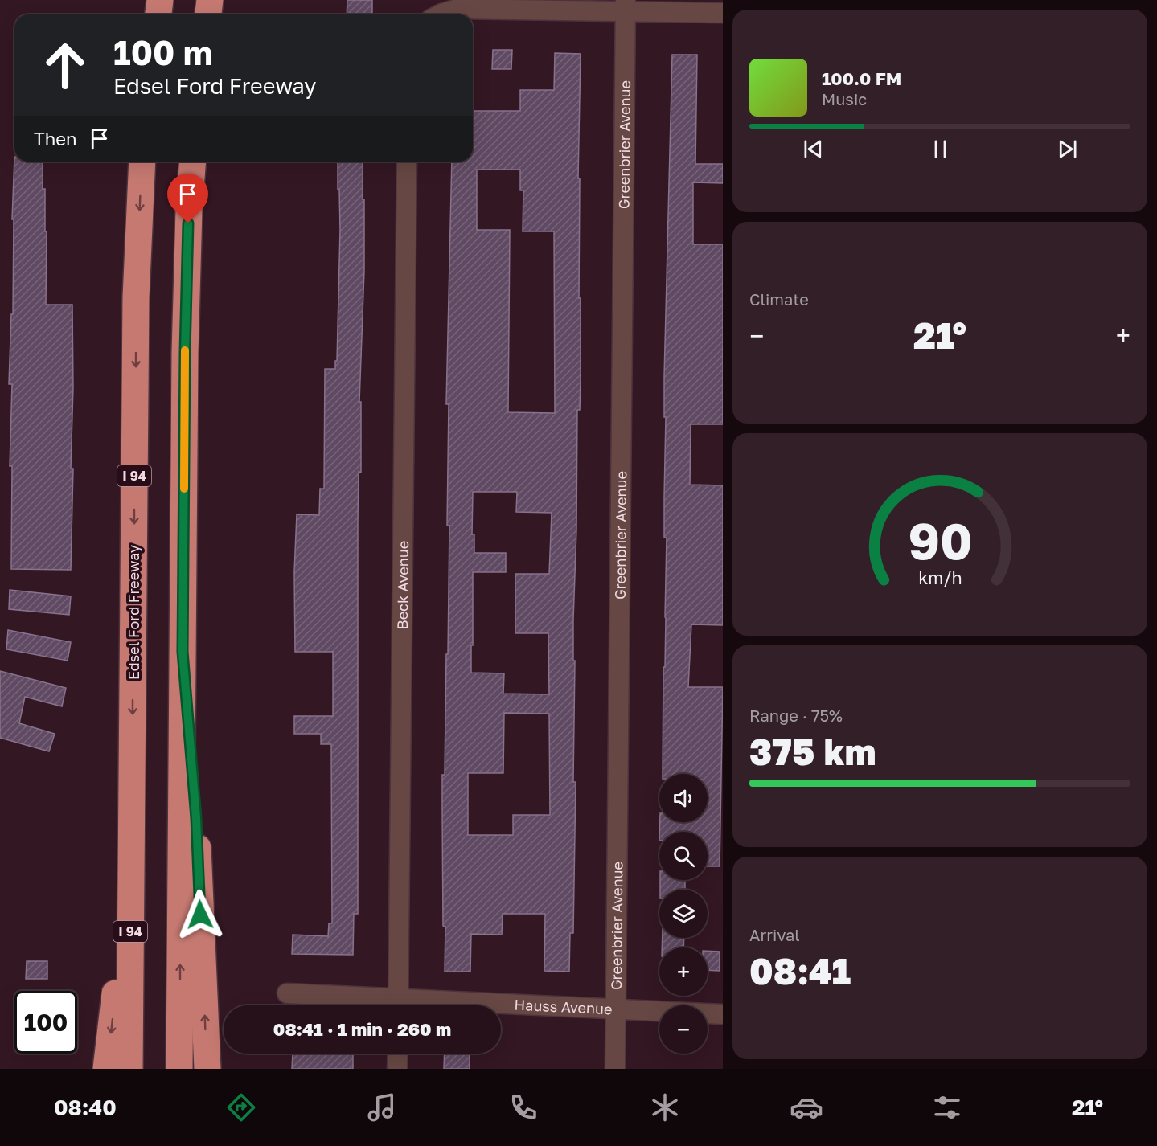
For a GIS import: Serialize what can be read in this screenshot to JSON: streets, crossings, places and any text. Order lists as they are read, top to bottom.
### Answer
{
  "streets": {
    "highway": ["I 94", "Edsel Ford Freeway"],
    "street": ["Greenbrier Avenue", "Beck Avenue", "Hauss Avenue"]
  },
  "crossings": [
    ["Greenbrier Avenue", "Hauss Avenue"]
  ],
  "page": {
    "turn": ["100 m", "Edsel Ford Freeway"],
    "song": ["100.0 FM", "Music"],
    "then": "Then",
    "tile": [
      "Climate",
      ["Range · 75%", "375 km"],
      ["Arrival", "08:41"]
    ],
    "heat": ["−", "21°", "+"],
    "map_buttons": ["+", "−"],
    "limit": "100",
    "trip": "08:41 · 1 min · 260 m",
    "tabs": ["08:40", "21°"],
    "gauge": ["90", "km/h"]
  }
}
